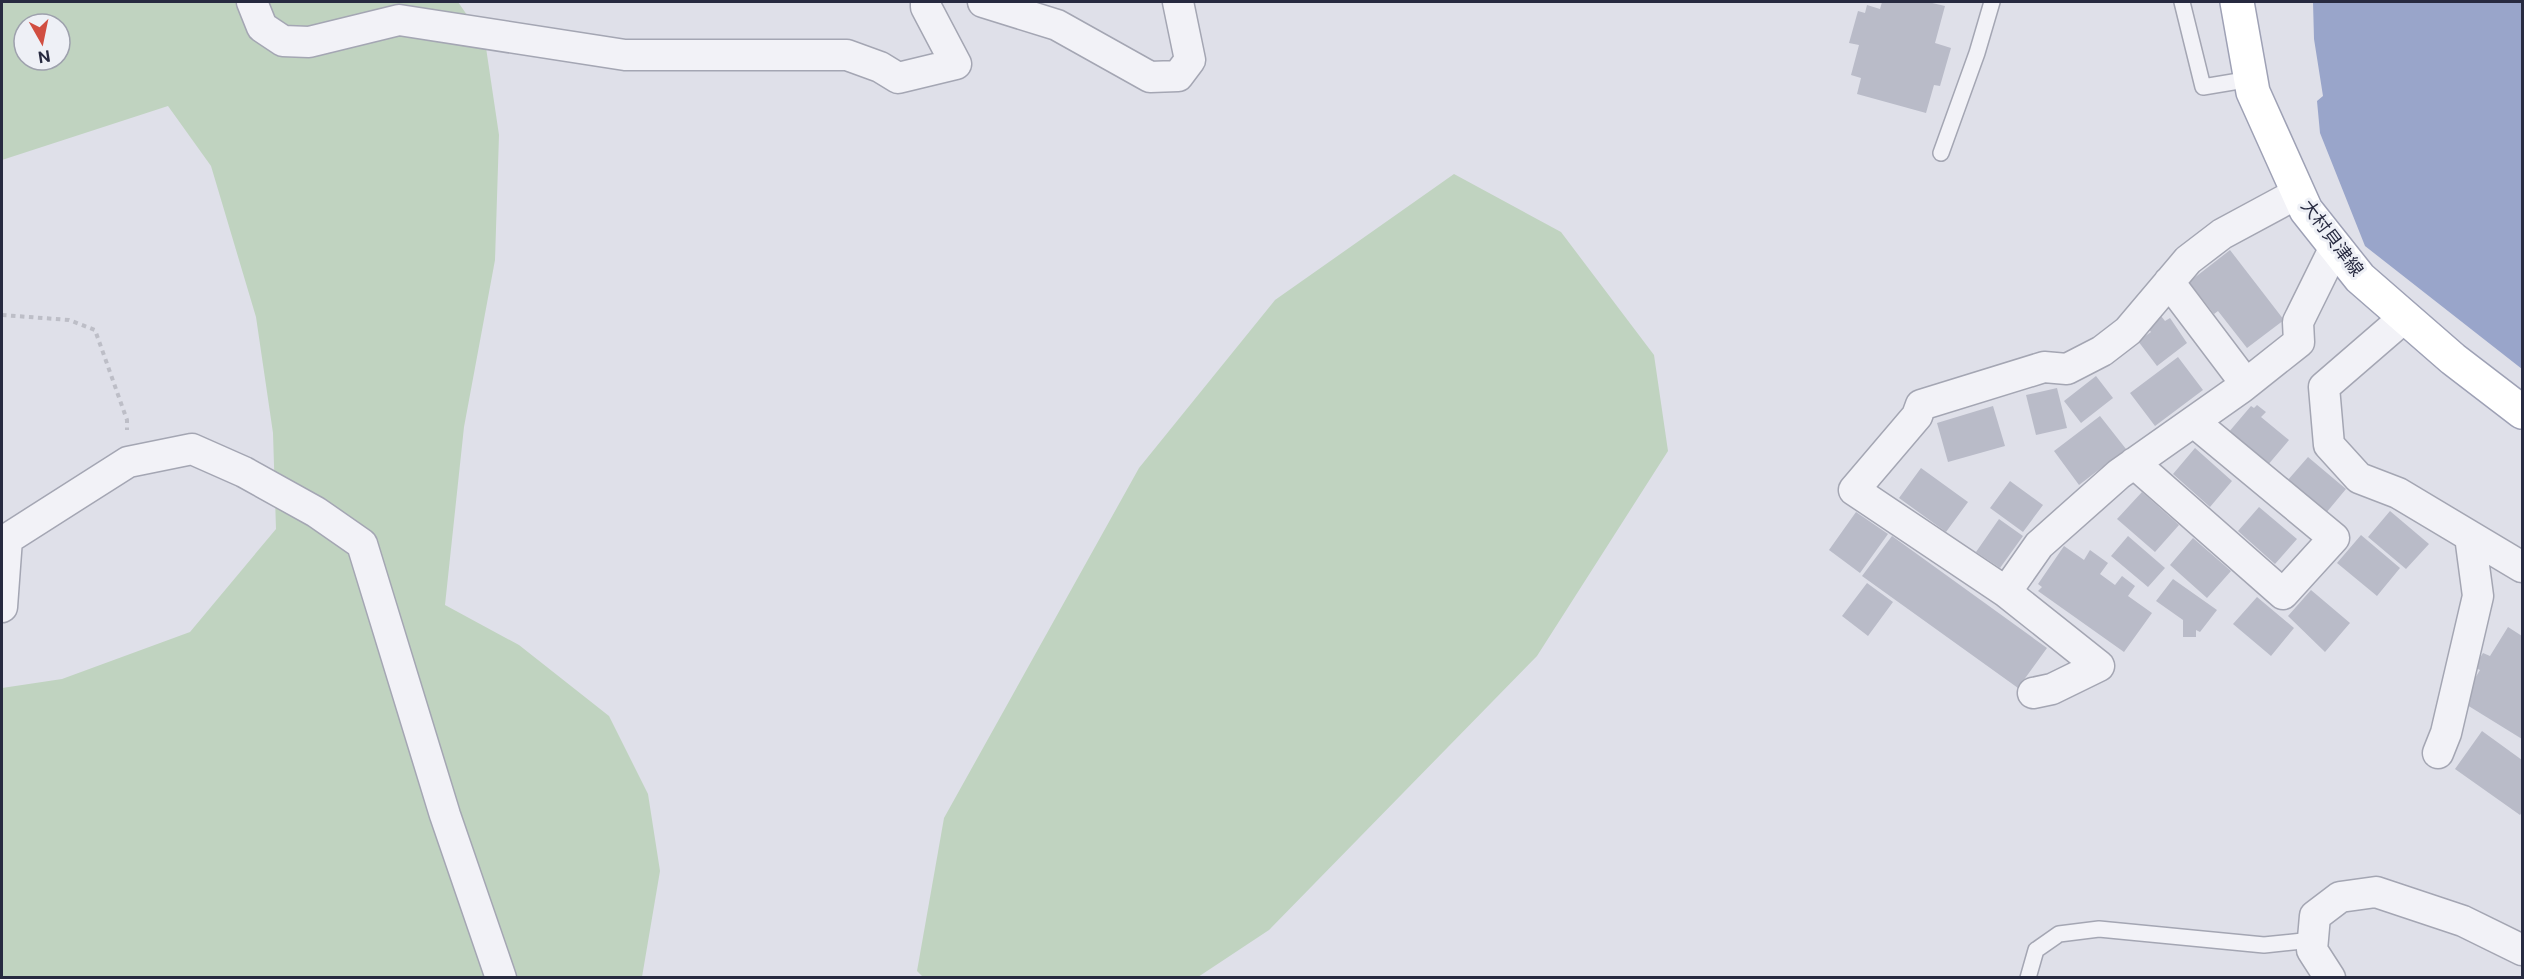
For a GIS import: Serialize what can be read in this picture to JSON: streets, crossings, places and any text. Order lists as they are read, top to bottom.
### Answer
{
  "streets": {
    "main road": ["大村貝津線"]
  },
  "north": "bottom"
}
